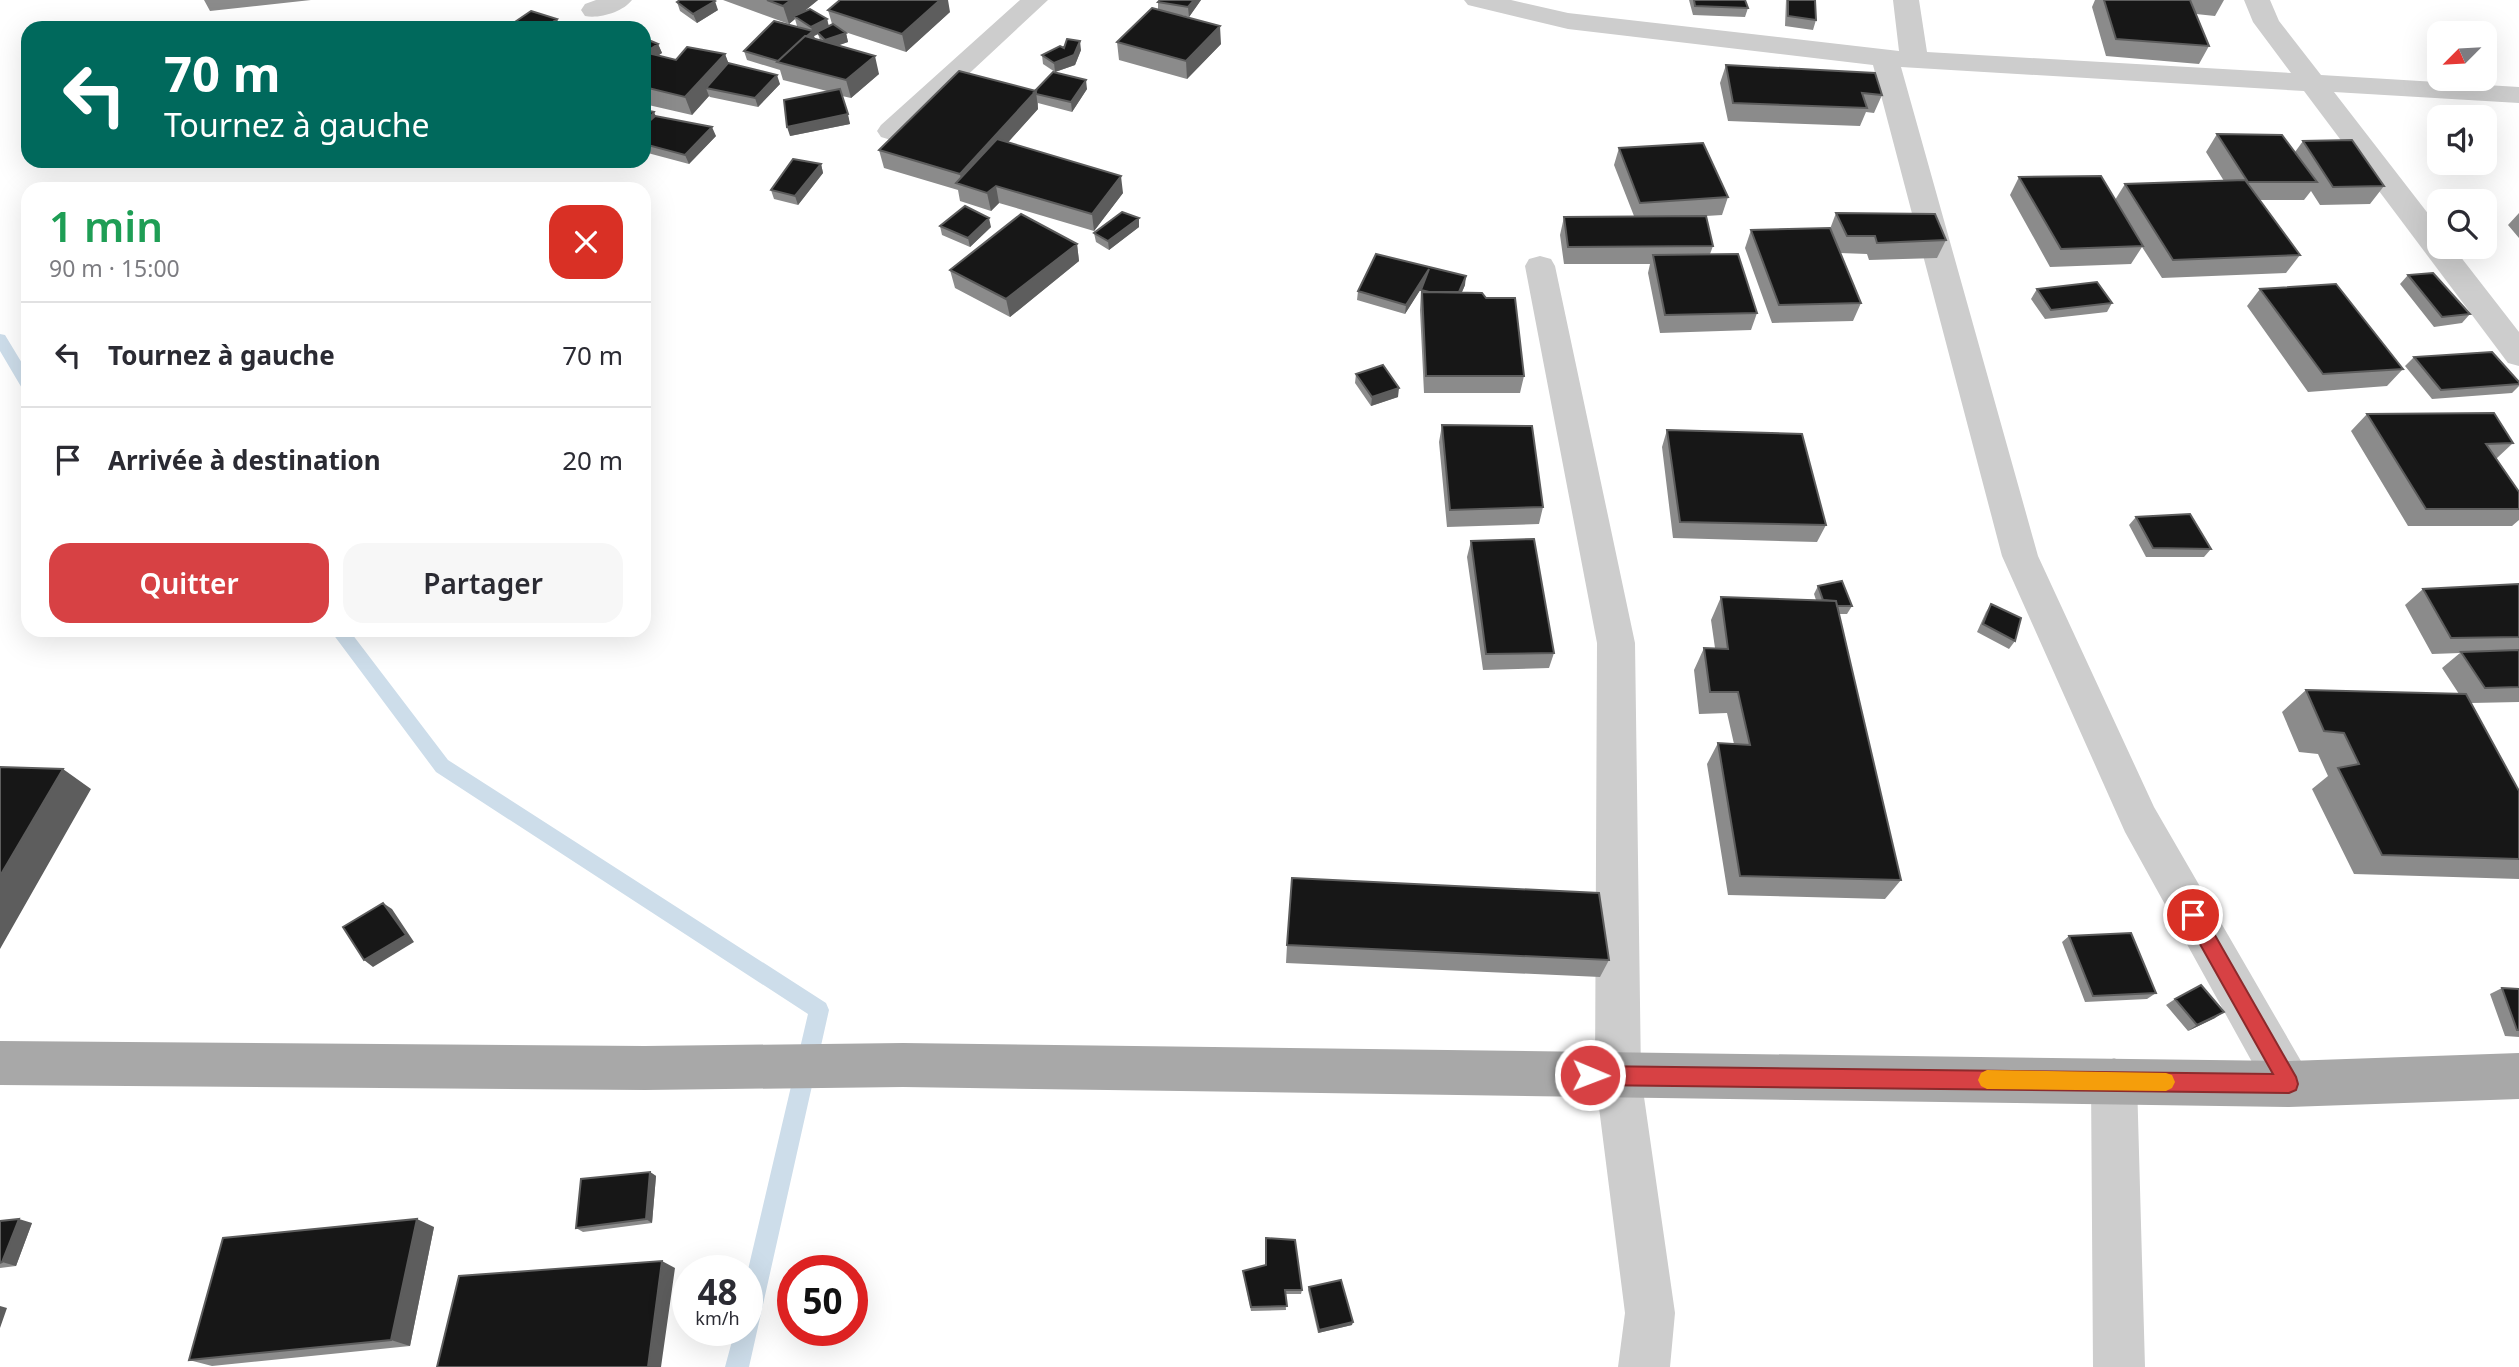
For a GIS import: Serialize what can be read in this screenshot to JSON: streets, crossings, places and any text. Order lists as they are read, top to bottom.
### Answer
{
  "north": "bottom left",
  "page": {
    "turn": ["70 m", "Tournez à gauche"],
    "heading": ["1 min", "90 m · 15:00"],
    "list": [
      {
        "name": "Tournez à gauche",
        "value": "70 m"
      },
      {
        "name": "Arrivée à destination",
        "value": "20 m"
      }
    ],
    "buttons": ["Quitter", "Partager"],
    "speed": "48 km/h",
    "limit": "50"
  }
}
